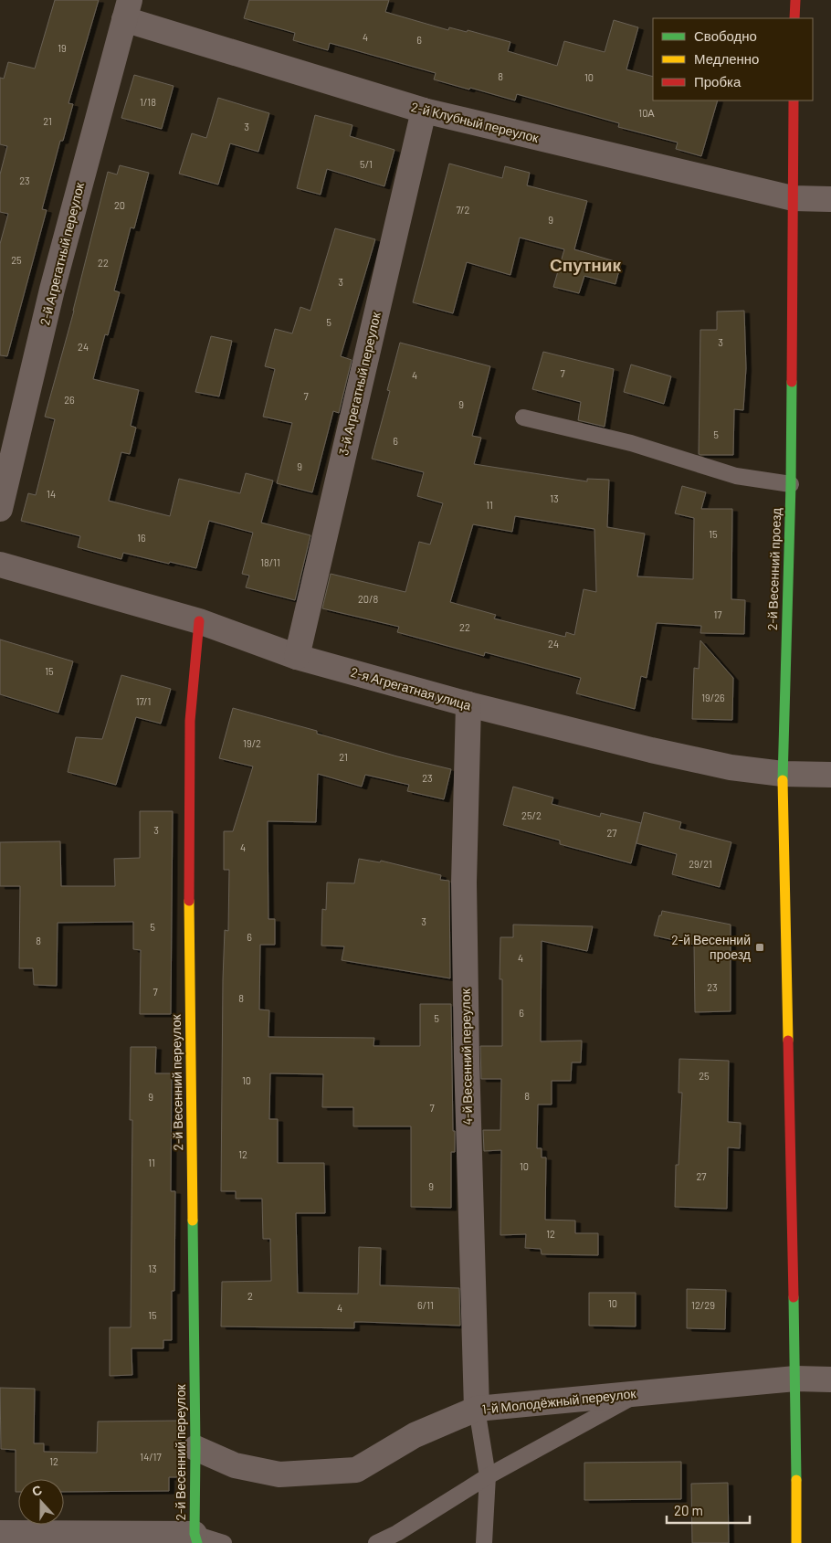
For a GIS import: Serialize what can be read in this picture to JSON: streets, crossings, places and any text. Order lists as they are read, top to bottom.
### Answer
{
  "streets": {
    "street": [
      "2-й Клубный переулок",
      "2-й Агрегатный переулок",
      "3-й Агрегатный переулок",
      "2-й Весенний проезд",
      "2-я Агрегатная улица",
      "4-й Весенний переулок",
      "2-й Весенний переулок",
      "1-й Молодёжный переулок"
    ]
  },
  "crossings": [
    ["2-й Клубный переулок", "2-й Агрегатный переулок"],
    ["2-й Клубный переулок", "3-й Агрегатный переулок"],
    ["2-й Клубный переулок", "2-й Весенний проезд"],
    ["3-й Агрегатный переулок", "2-я Агрегатная улица"],
    ["2-й Весенний проезд", "2-я Агрегатная улица"],
    ["2-й Весенний проезд", "1-й Молодёжный переулок"],
    ["2-я Агрегатная улица", "4-й Весенний переулок"],
    ["2-я Агрегатная улица", "2-й Весенний переулок"],
    ["4-й Весенний переулок", "1-й Молодёжный переулок"],
    ["2-й Весенний переулок", "1-й Молодёжный переулок"]
  ],
  "districts": ["Спутник"],
  "places": {
    "transit": ["2-й Весенний проезд"]
  },
  "house_numbers": [
    "4",
    "6",
    "19",
    "8",
    "10",
    "1/18",
    "10А",
    "21",
    "3",
    "5/1",
    "23",
    "20",
    "7/2",
    "9",
    "25",
    "22",
    "3",
    "5",
    "3",
    "24",
    "7",
    "4",
    "7",
    "26",
    "9",
    "5",
    "6",
    "9",
    "14",
    "13",
    "11",
    "15",
    "16",
    "18/11",
    "20/8",
    "17",
    "22",
    "24",
    "15",
    "19/26",
    "17/1",
    "19/2",
    "21",
    "23",
    "25/2",
    "3",
    "27",
    "4",
    "29/21",
    "3",
    "5",
    "6",
    "8",
    "4",
    "23",
    "7",
    "8",
    "6",
    "5",
    "25",
    "10",
    "8",
    "9",
    "7",
    "12",
    "11",
    "10",
    "27",
    "9",
    "12",
    "13",
    "2",
    "10",
    "6/11",
    "12/29",
    "4",
    "15",
    "14/17",
    "12"
  ],
  "legend": ["Свободно", "Медленно", "Пробка"],
  "scale_bar": "20 m",
  "north": "top"
}
